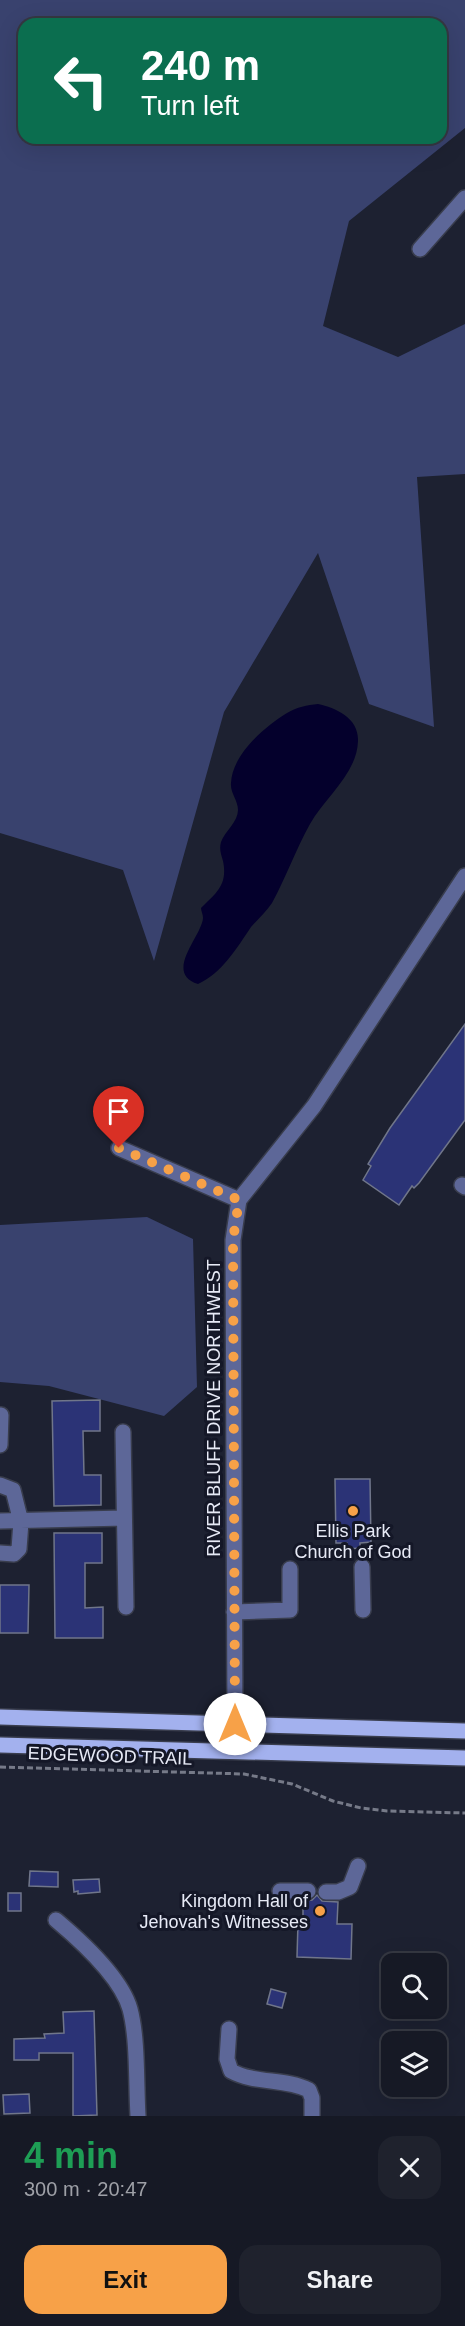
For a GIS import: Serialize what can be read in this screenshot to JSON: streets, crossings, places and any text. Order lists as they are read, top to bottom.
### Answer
{
  "streets": {
    "street": ["RIVER BLUFF DRIVE NORTHWEST"],
    "path": ["EDGEWOOD TRAIL"]
  },
  "places": ["Ellis Park Church of God", "Kingdom Hall of Jehovah's Witnesses"],
  "page": {
    "turn": ["240 m", "Turn left"],
    "heading": ["4 min", "300 m · 20:47"],
    "buttons": ["Exit", "Share"]
  }
}
